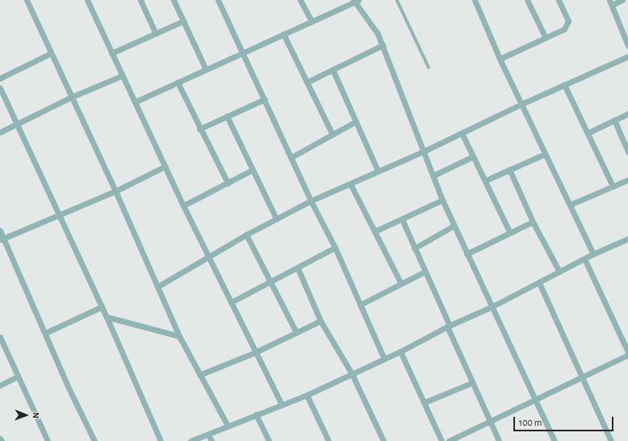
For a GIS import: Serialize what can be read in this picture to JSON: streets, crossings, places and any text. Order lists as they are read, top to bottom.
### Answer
{
  "scale_bar": "100 m",
  "north": "right"
}
